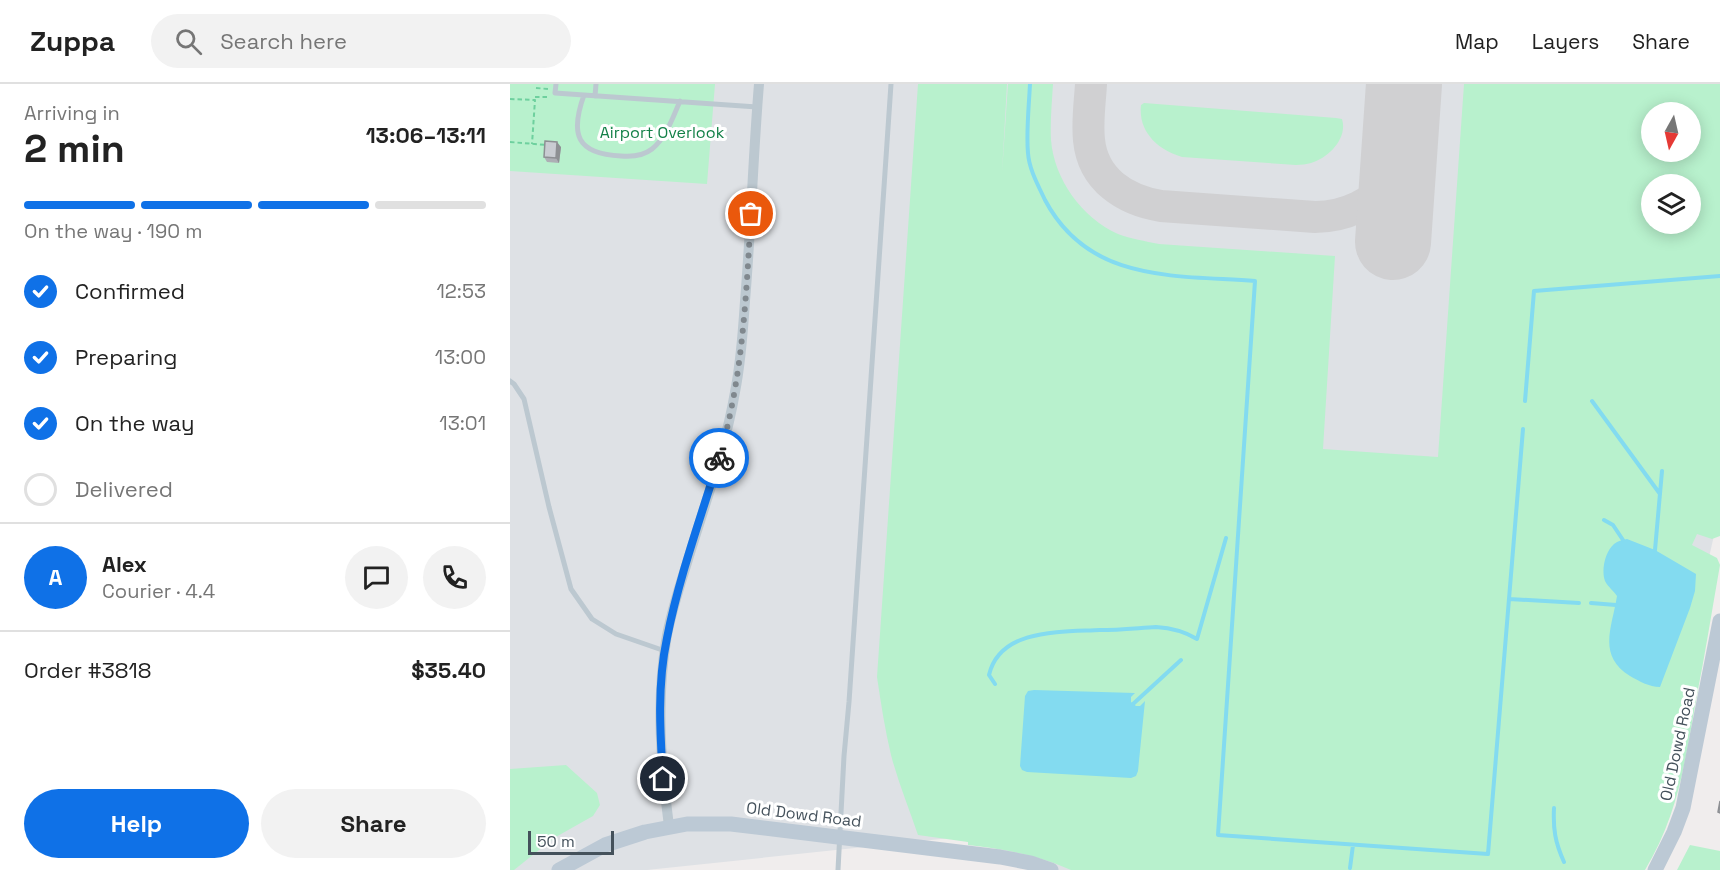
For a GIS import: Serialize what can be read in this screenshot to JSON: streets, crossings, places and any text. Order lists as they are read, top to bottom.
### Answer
{
  "streets": {
    "street": ["Old Dowd Road"]
  },
  "parks": ["Airport Overlook"],
  "scale_bar": "50 m",
  "north": "bottom",
  "page": {
    "header": "Zuppa",
    "search": "Search here",
    "nav": ["Map", "Layers", "Share"],
    "heading": ["2 min", "Arriving in", "13:06–13:11"],
    "panel": [
      "Alex",
      "Courier · 4.4",
      "Order #3818",
      "$35.40"
    ],
    "bar": "On the way · 190 m",
    "list": [
      ["Confirmed", "12:53"],
      ["Preparing", "13:00"],
      ["On the way", "13:01"],
      "Delivered"
    ],
    "round": "A",
    "buttons": ["Help", "Share"],
    "scale": "50 m"
  }
}
